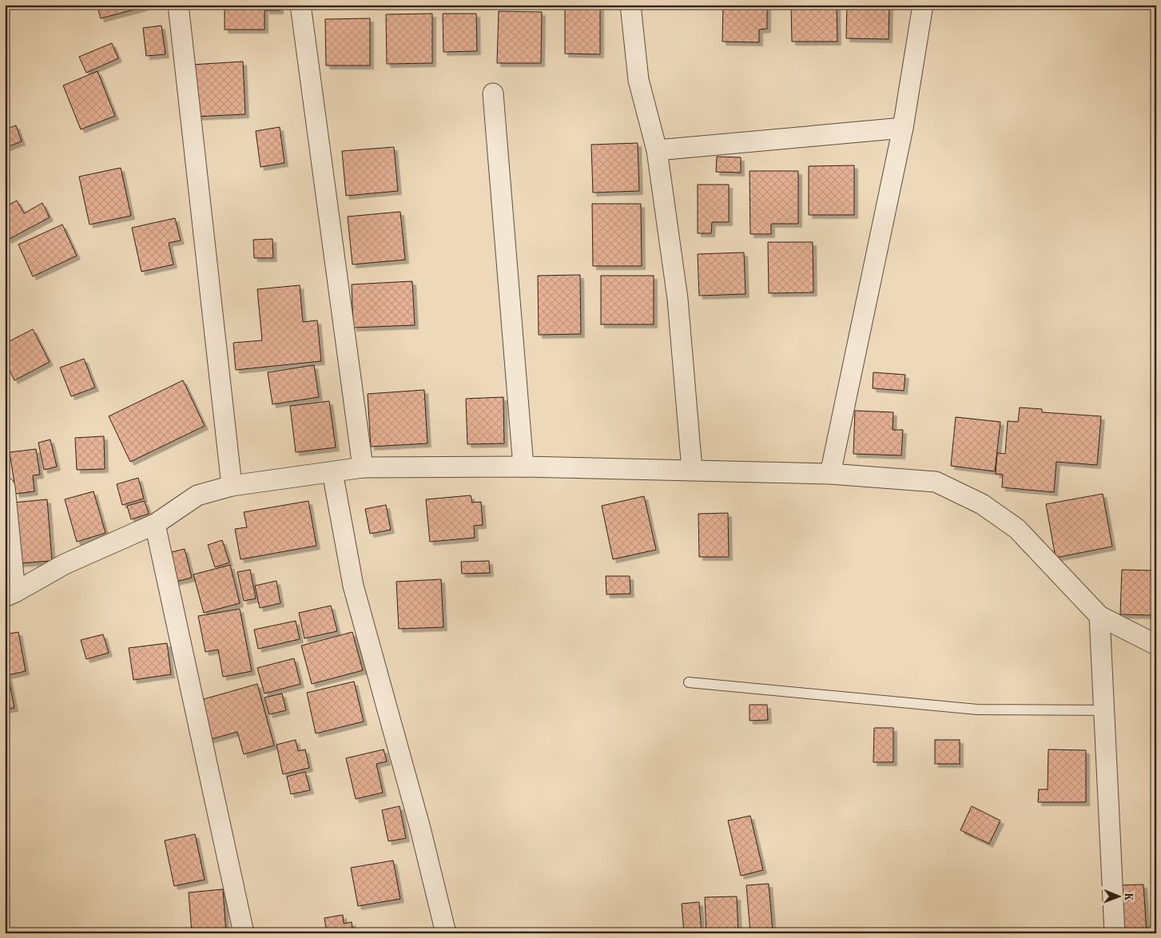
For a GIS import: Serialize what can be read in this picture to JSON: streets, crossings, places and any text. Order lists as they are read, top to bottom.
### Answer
{
  "north": "right"
}
